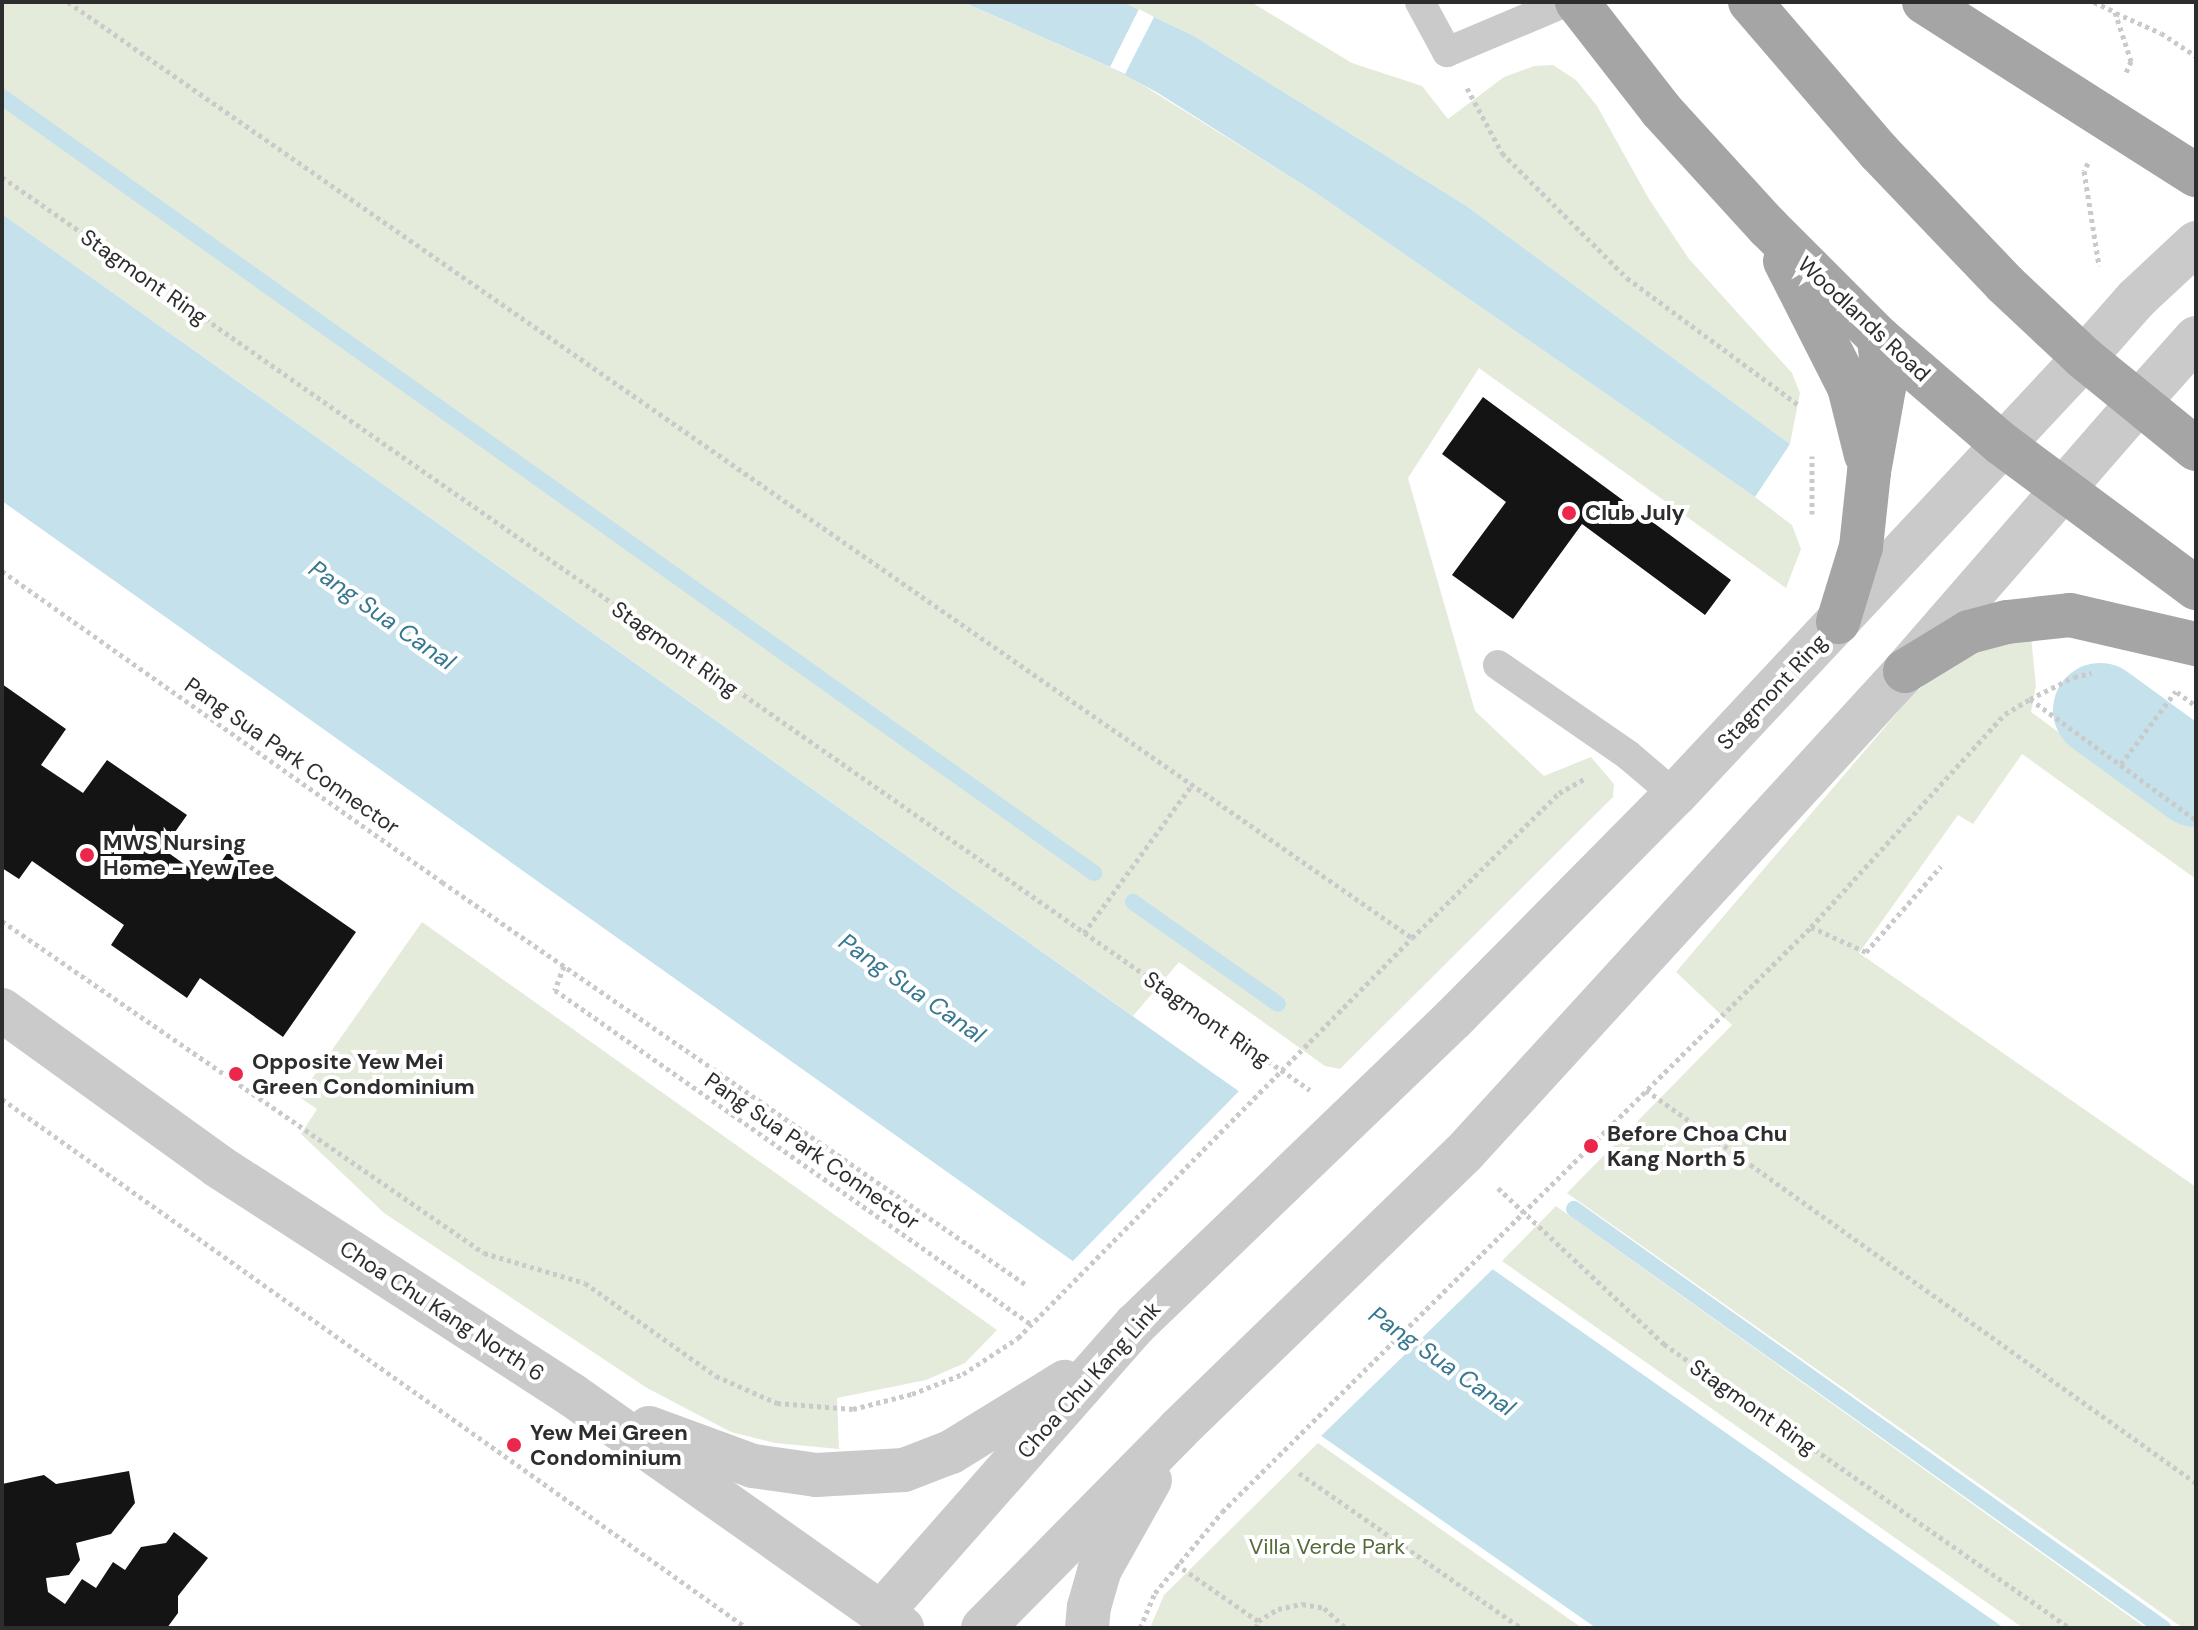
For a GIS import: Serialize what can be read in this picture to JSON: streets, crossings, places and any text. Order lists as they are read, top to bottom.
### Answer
{
  "streets": {
    "main road": ["Woodlands Road"],
    "street": ["Stagmont Ring", "Choa Chu Kang North 6", "Choa Chu Kang Link"],
    "path": ["Pang Sua Park Connector"]
  },
  "crossings": [
    ["Stagmont Ring", "Woodlands Road"],
    ["Stagmont Ring", "Choa Chu Kang Link"],
    ["Choa Chu Kang North 6", "Choa Chu Kang Link"]
  ],
  "water": ["Pang Sua Canal"],
  "parks": ["Villa Verde Park"],
  "places": [
    "Club July",
    "MWS Nursing Home - Yew Tee",
    "Opposite Yew Mei Green Condominium",
    "Before Choa Chu Kang North 5",
    "Yew Mei Green Condominium"
  ]
}
